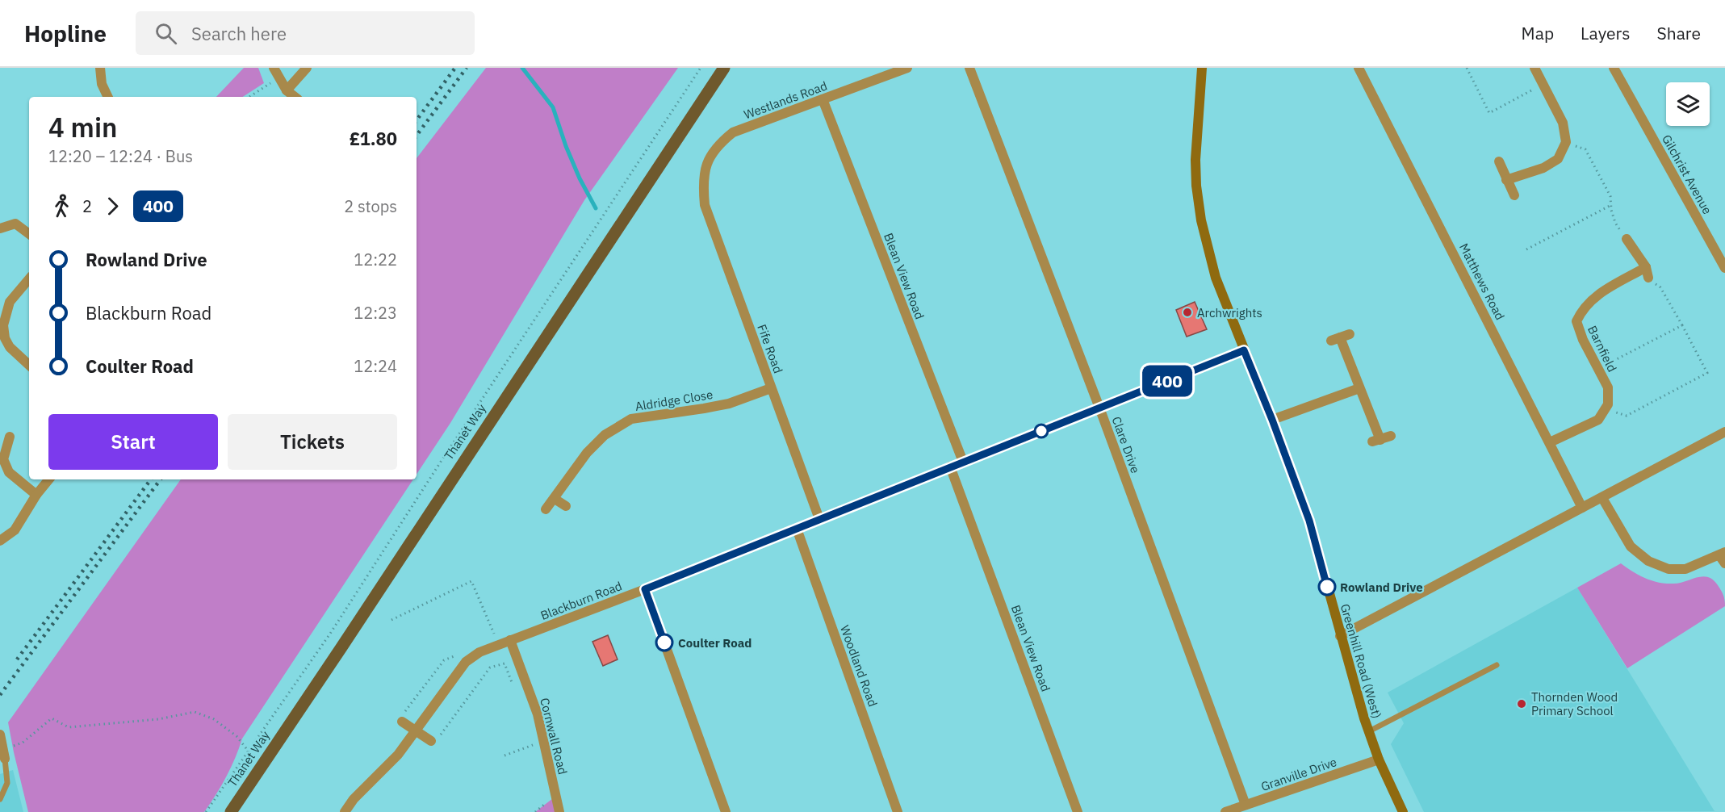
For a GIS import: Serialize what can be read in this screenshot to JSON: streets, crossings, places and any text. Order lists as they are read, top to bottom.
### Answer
{
  "streets": {
    "main road": ["Thanet Way"],
    "street": [
      "Westlands Road",
      "Gilchrist Avenue",
      "Blean View Road",
      "Matthews Road",
      "Fife Road",
      "Barnfield",
      "Aldridge Close",
      "Clare Drive",
      "Blackburn Road",
      "Greenhill Road (West)",
      "Woodland Road",
      "Cornwall Road",
      "Granville Drive"
    ]
  },
  "crossings": [
    ["Westlands Road", "Blean View Road"],
    ["Westlands Road", "Fife Road"],
    ["Blean View Road", "Blackburn Road"],
    ["Fife Road", "Aldridge Close"],
    ["Fife Road", "Blackburn Road"],
    ["Clare Drive", "Blackburn Road"],
    ["Clare Drive", "Granville Drive"],
    ["Blackburn Road", "Greenhill Road (West)"],
    ["Blackburn Road", "Woodland Road"],
    ["Blackburn Road", "Cornwall Road"],
    ["Greenhill Road (West)", "Granville Drive"]
  ],
  "places": [
    "Archwrights",
    "Rowland Drive",
    "Coulter Road",
    "Thornden Wood Primary School"
  ],
  "lines": ["bus line 400"],
  "page": {
    "header": "Hopline",
    "search": "Search here",
    "nav": ["Map", "Layers", "Share"],
    "on_map": "400",
    "heading": ["4 min", "12:20 – 12:24 · Bus", "£1.80"],
    "legs": ["2", "400", "2 stops"],
    "list": [
      {
        "name": "Rowland Drive",
        "value": "12:22"
      },
      {
        "name": "Blackburn Road",
        "value": "12:23"
      },
      {
        "name": "Coulter Road",
        "value": "12:24"
      }
    ],
    "buttons": ["Start", "Tickets"]
  }
}
